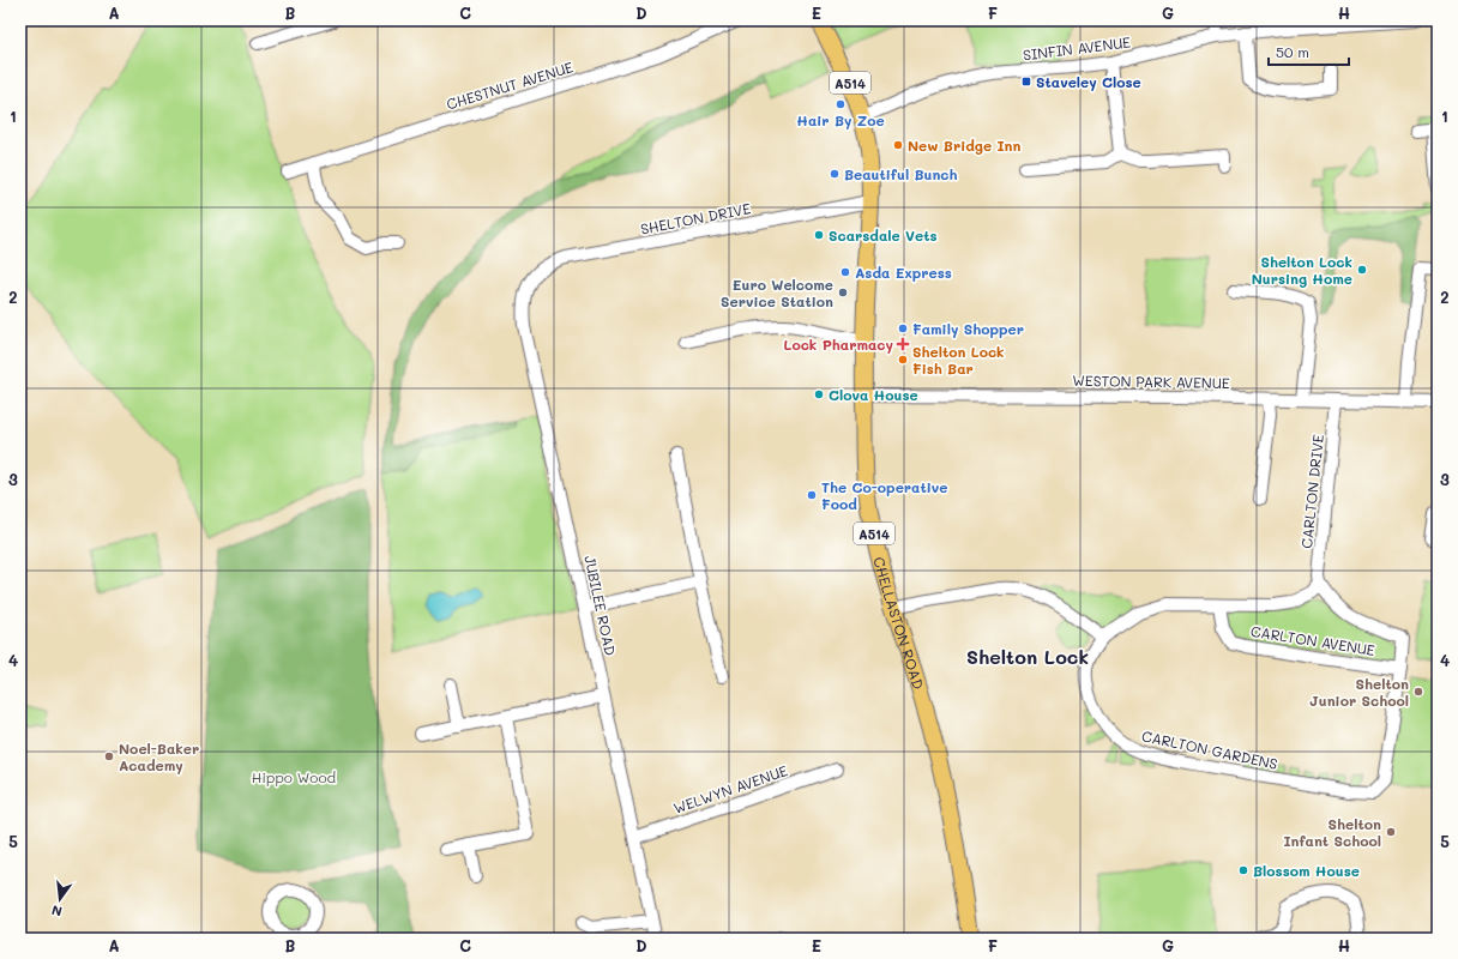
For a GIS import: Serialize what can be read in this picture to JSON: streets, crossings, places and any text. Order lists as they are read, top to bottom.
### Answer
{
  "streets": {
    "main road": ["A514", "CHELLASTON ROAD"],
    "street": [
      "SINFIN AVENUE",
      "CHESTNUT AVENUE",
      "SHELTON DRIVE",
      "WESTON PARK AVENUE",
      "CARLTON DRIVE",
      "JUBILEE ROAD",
      "CARLTON AVENUE",
      "CARLTON GARDENS",
      "WELWYN AVENUE"
    ]
  },
  "crossings": [
    ["SINFIN AVENUE", "CHELLASTON ROAD"],
    ["SHELTON DRIVE", "JUBILEE ROAD"],
    ["SHELTON DRIVE", "CHELLASTON ROAD"],
    ["WESTON PARK AVENUE", "CARLTON DRIVE"],
    ["WESTON PARK AVENUE", "CHELLASTON ROAD"],
    ["CARLTON DRIVE", "CARLTON AVENUE"],
    ["JUBILEE ROAD", "WELWYN AVENUE"],
    ["CARLTON AVENUE", "CARLTON GARDENS"]
  ],
  "districts": ["Shelton Lock"],
  "parks": ["Hippo Wood"],
  "places": {
    "transit": ["Staveley Close"],
    "other": [
      "Hair By Zoe",
      "New Bridge Inn",
      "Beautiful Bunch",
      "Scarsdale Vets",
      "Shelton Lock Nursing Home",
      "Asda Express",
      "Euro Welcome Service Station",
      "Family Shopper",
      "Shelton Lock Fish Bar",
      "Clova House",
      "The Co-operative Food",
      "Shelton Junior School",
      "Noel-Baker Academy",
      "Shelton Infant School",
      "Blossom House"
    ],
    "health": ["Lock Pharmacy"]
  },
  "scale_bar": "50 m",
  "north": "bottom",
  "grid": {
    "columns": [
      "A",
      "B",
      "C",
      "D",
      "E",
      "F",
      "G",
      "H"
    ],
    "rows": [
      "1",
      "2",
      "3",
      "4",
      "5"
    ]
  }
}
